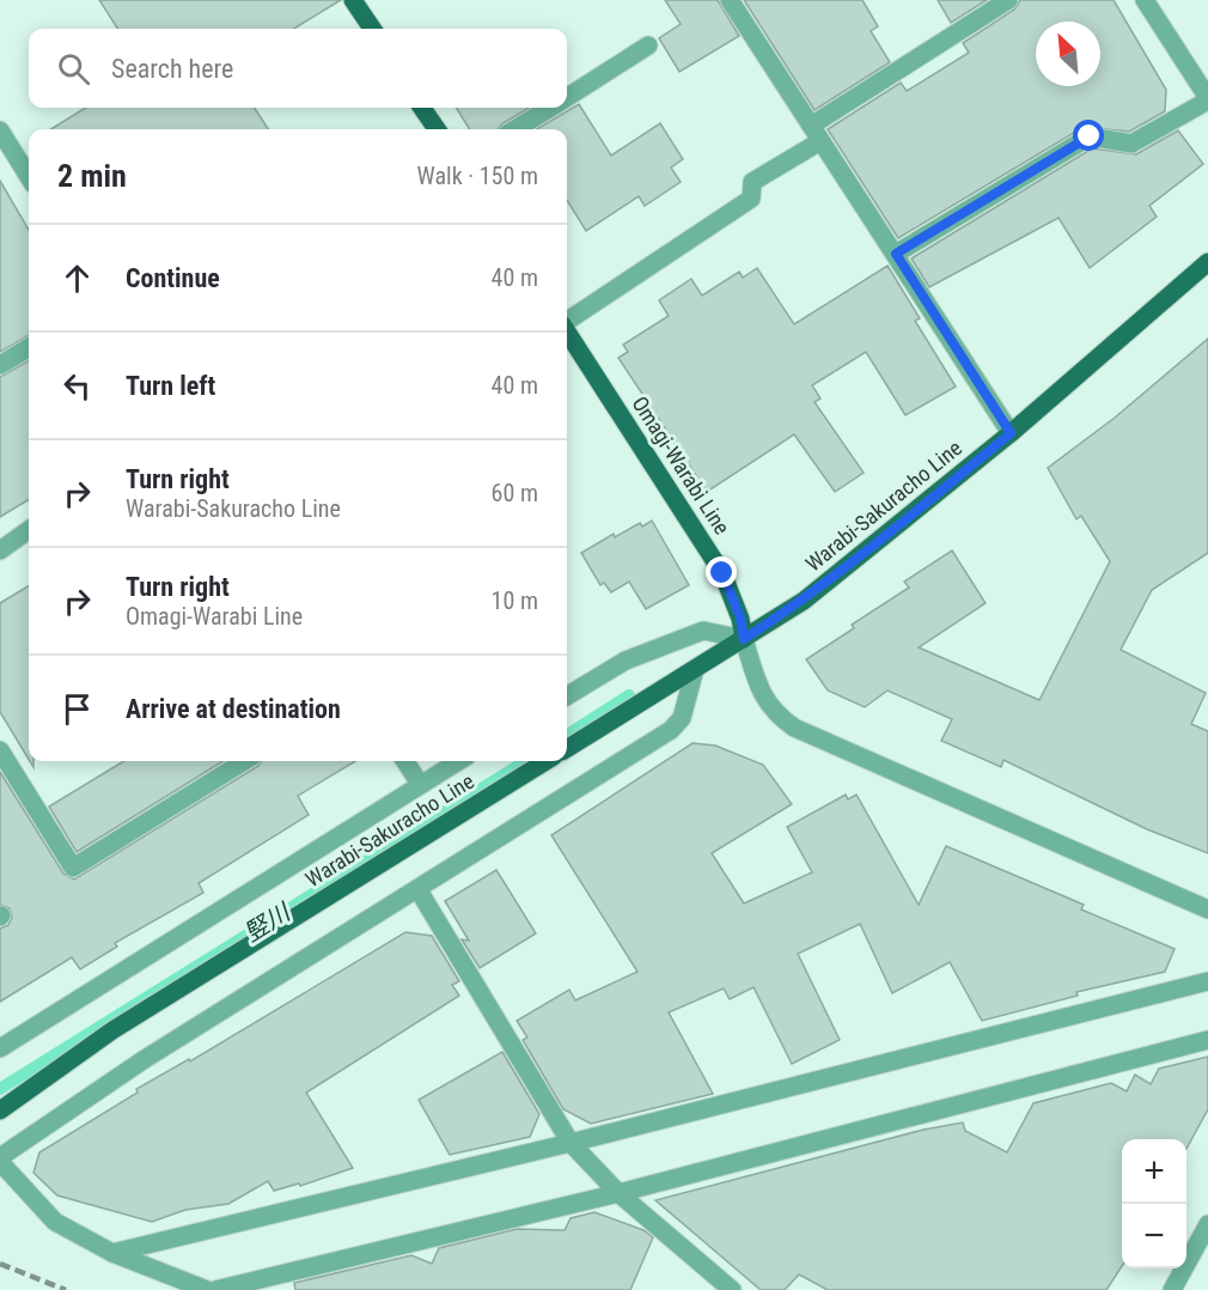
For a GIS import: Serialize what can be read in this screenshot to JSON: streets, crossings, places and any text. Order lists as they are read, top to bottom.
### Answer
{
  "streets": {
    "main road": ["Omagi-Warabi Line", "Warabi-Sakuracho Line"]
  },
  "crossings": [
    ["Omagi-Warabi Line", "Warabi-Sakuracho Line"]
  ],
  "water": ["竪川"],
  "north": "top left",
  "page": {
    "search": "Search here",
    "heading": ["2 min", "Walk · 150 m"],
    "list": [
      ["Continue", "40 m"],
      ["Turn left", "40 m"],
      ["Turn right", "Warabi-Sakuracho Line", "60 m"],
      ["Turn right", "Omagi-Warabi Line", "10 m"],
      "Arrive at destination"
    ],
    "map_buttons": ["+", "−"]
  }
}
